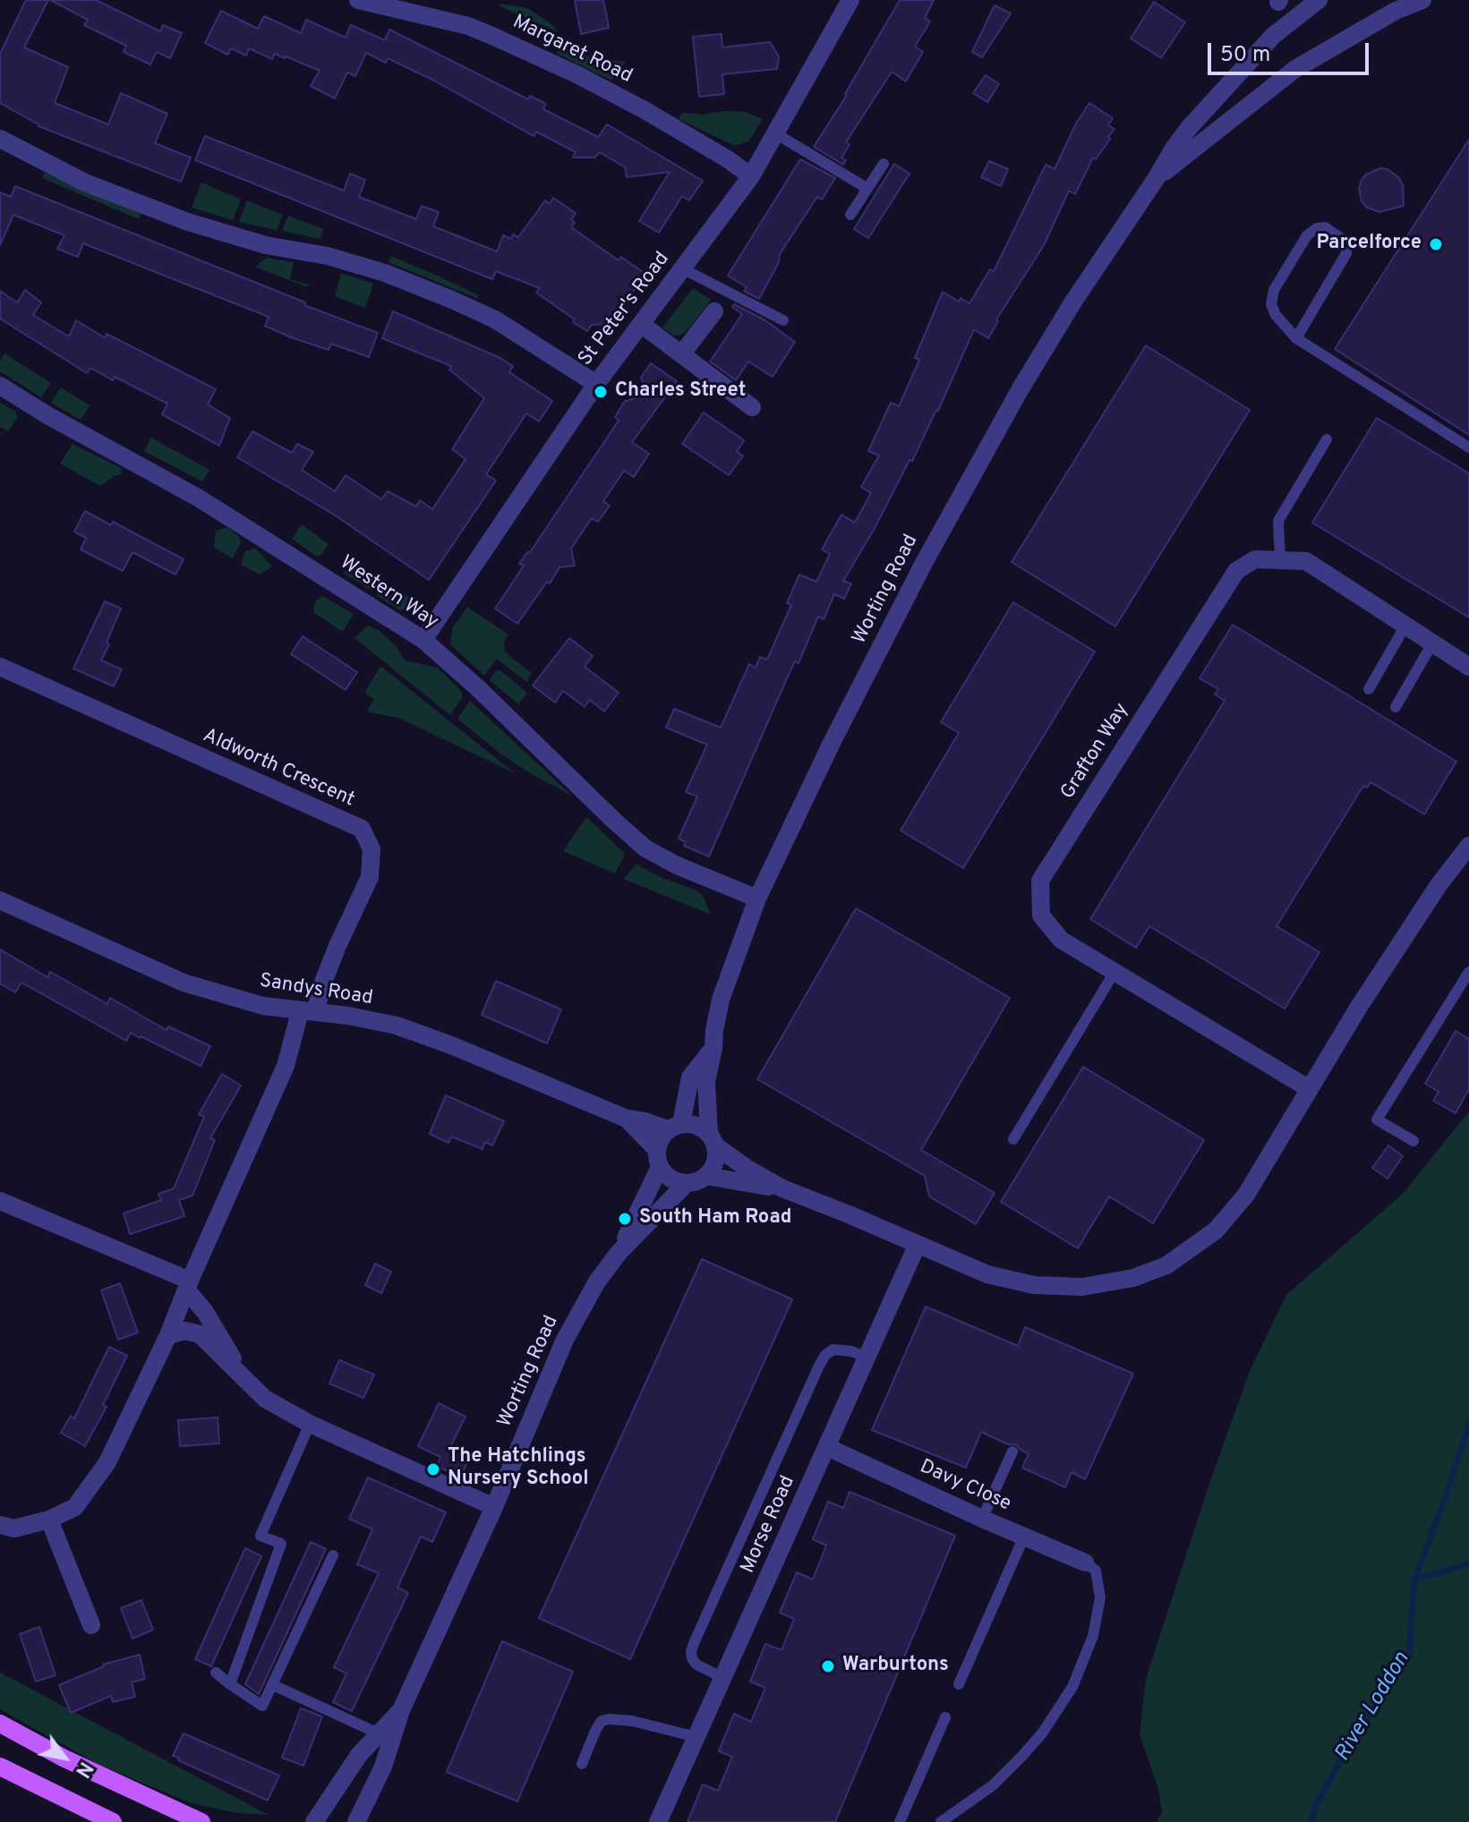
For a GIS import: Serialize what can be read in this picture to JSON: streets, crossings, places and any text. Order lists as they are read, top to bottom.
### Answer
{
  "streets": {
    "street": [
      "Margaret Road",
      "St Peter's Road",
      "Worting Road",
      "Western Way",
      "Grafton Way",
      "Aldworth Crescent",
      "Sandys Road",
      "Davy Close",
      "Morse Road"
    ]
  },
  "crossings": [
    ["Margaret Road", "St Peter's Road"],
    ["St Peter's Road", "Western Way"],
    ["Worting Road", "Western Way"],
    ["Worting Road", "Sandys Road"],
    ["Aldworth Crescent", "Sandys Road"],
    ["Davy Close", "Morse Road"]
  ],
  "water": ["River Loddon"],
  "places": [
    "Parcelforce",
    "Charles Street",
    "South Ham Road",
    "The Hatchlings Nursery School",
    "Warburtons"
  ],
  "scale_bar": "50 m",
  "north": "bottom right"
}
